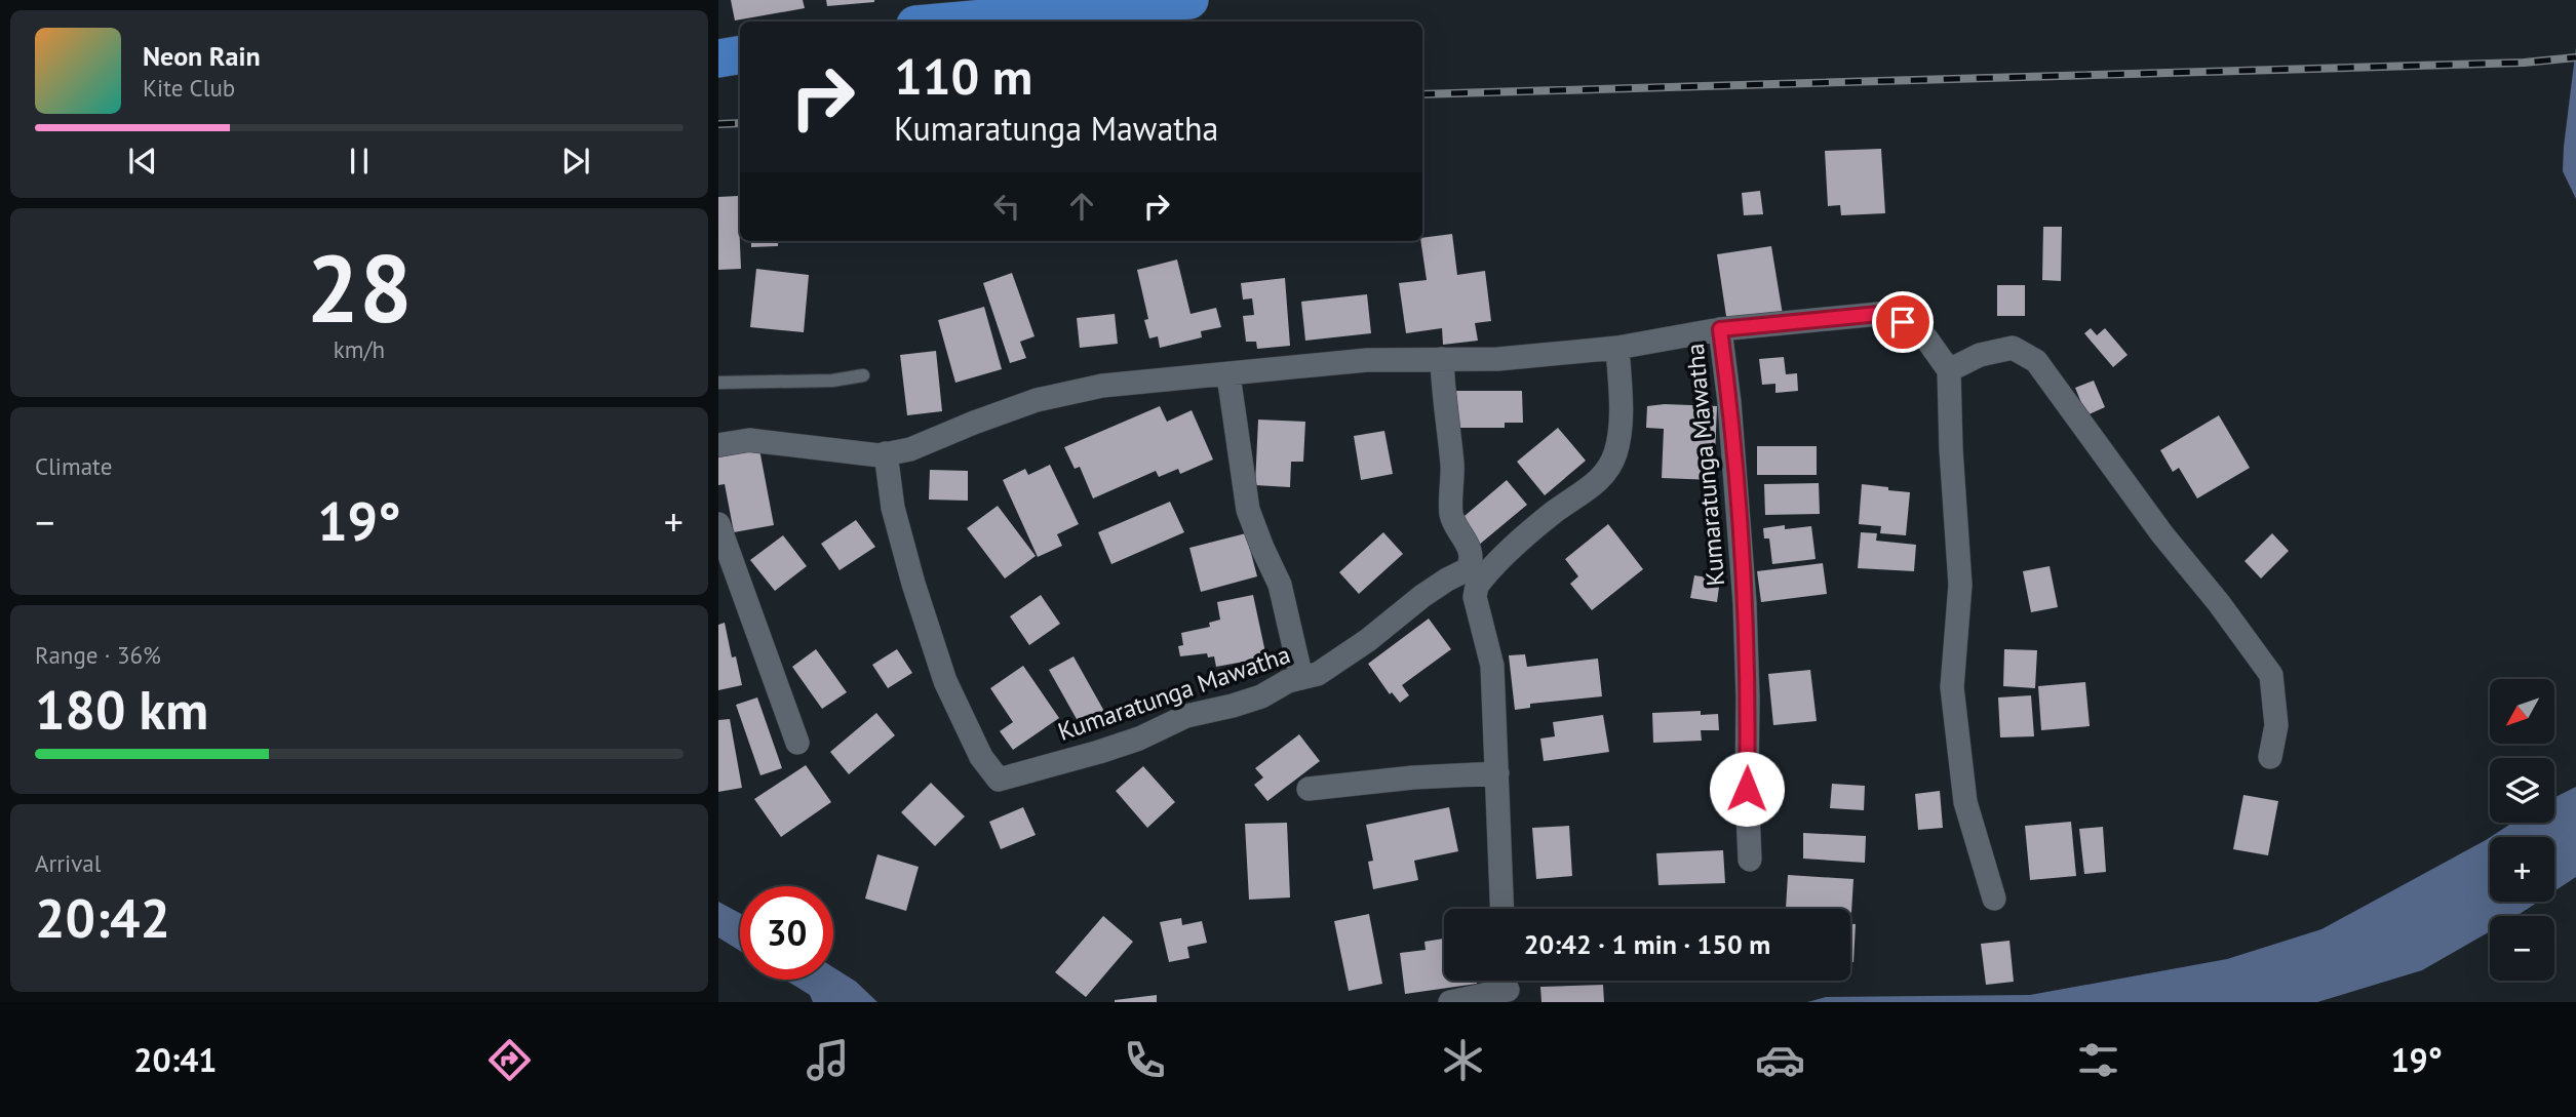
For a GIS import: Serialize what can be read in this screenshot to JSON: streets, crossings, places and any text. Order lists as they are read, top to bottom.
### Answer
{
  "streets": {
    "street": ["Kumaratunga Mawatha"]
  },
  "north": "bottom left",
  "page": {
    "turn": ["110 m", "Kumaratunga Mawatha"],
    "song": ["Neon Rain", "Kite Club"],
    "tile": [
      ["28", "km/h"],
      "Climate",
      ["Range · 36%", "180 km"],
      ["Arrival", "20:42"]
    ],
    "heat": ["−", "19°", "+"],
    "map_buttons": ["+", "−"],
    "limit": "30",
    "trip": "20:42 · 1 min · 150 m",
    "tabs": ["20:41", "19°"]
  }
}
